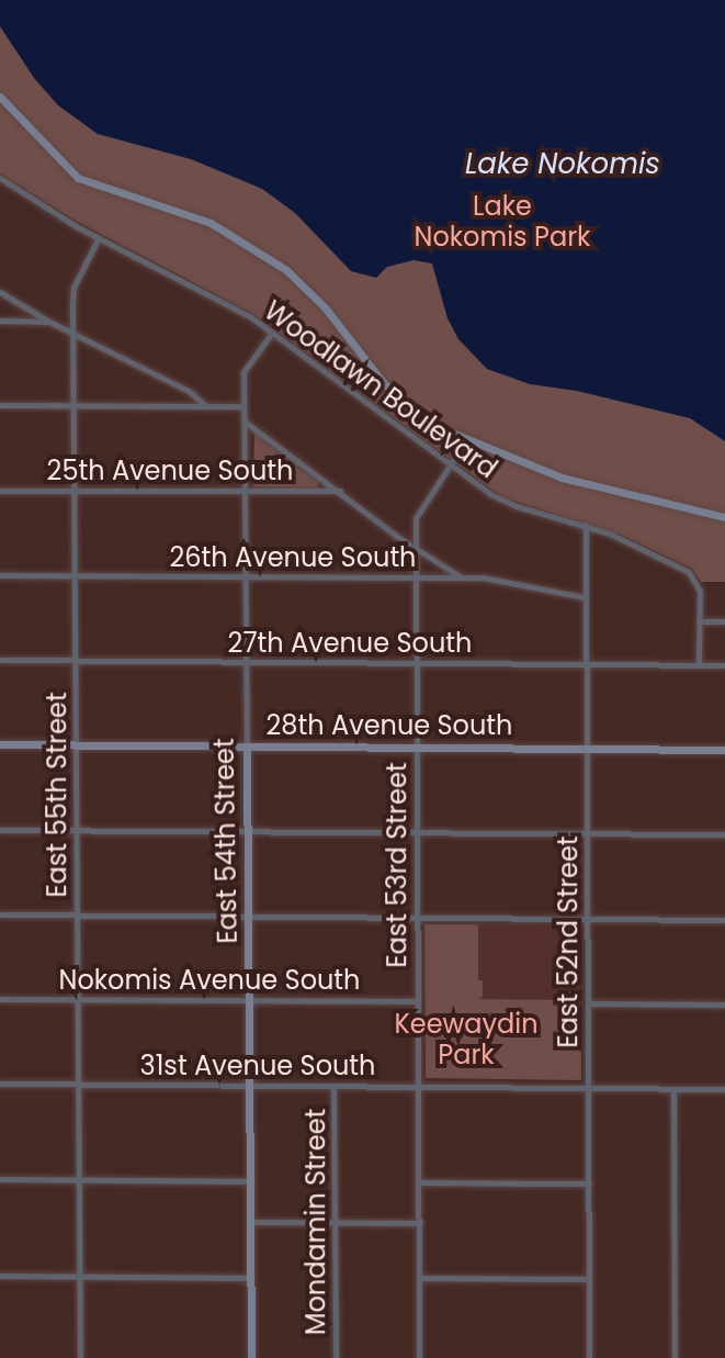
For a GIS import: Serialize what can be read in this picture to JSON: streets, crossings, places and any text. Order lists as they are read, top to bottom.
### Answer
{
  "streets": {
    "street": [
      "Woodlawn Boulevard",
      "25th Avenue South",
      "26th Avenue South",
      "27th Avenue South",
      "28th Avenue South",
      "East 55th Street",
      "East 54th Street",
      "East 53rd Street",
      "East 52nd Street",
      "Nokomis Avenue South",
      "31st Avenue South",
      "Mondamin Street"
    ]
  },
  "crossings": [
    ["Woodlawn Boulevard", "27th Avenue South"],
    ["Woodlawn Boulevard", "East 55th Street"],
    ["Woodlawn Boulevard", "East 54th Street"],
    ["Woodlawn Boulevard", "East 53rd Street"],
    ["Woodlawn Boulevard", "East 52nd Street"],
    ["25th Avenue South", "East 55th Street"],
    ["25th Avenue South", "East 54th Street"],
    ["26th Avenue South", "East 55th Street"],
    ["26th Avenue South", "East 54th Street"],
    ["26th Avenue South", "East 53rd Street"],
    ["26th Avenue South", "East 52nd Street"],
    ["27th Avenue South", "East 55th Street"],
    ["27th Avenue South", "East 54th Street"],
    ["27th Avenue South", "East 53rd Street"],
    ["27th Avenue South", "East 52nd Street"],
    ["28th Avenue South", "East 55th Street"],
    ["28th Avenue South", "East 54th Street"],
    ["28th Avenue South", "East 53rd Street"],
    ["28th Avenue South", "East 52nd Street"],
    ["East 55th Street", "Nokomis Avenue South"],
    ["East 55th Street", "31st Avenue South"],
    ["East 54th Street", "Nokomis Avenue South"],
    ["East 54th Street", "31st Avenue South"],
    ["East 53rd Street", "Nokomis Avenue South"],
    ["East 53rd Street", "31st Avenue South"],
    ["East 52nd Street", "31st Avenue South"],
    ["31st Avenue South", "Mondamin Street"]
  ],
  "water": ["Lake Nokomis"],
  "parks": ["Lake Nokomis Park", "Keewaydin Park"]
}
